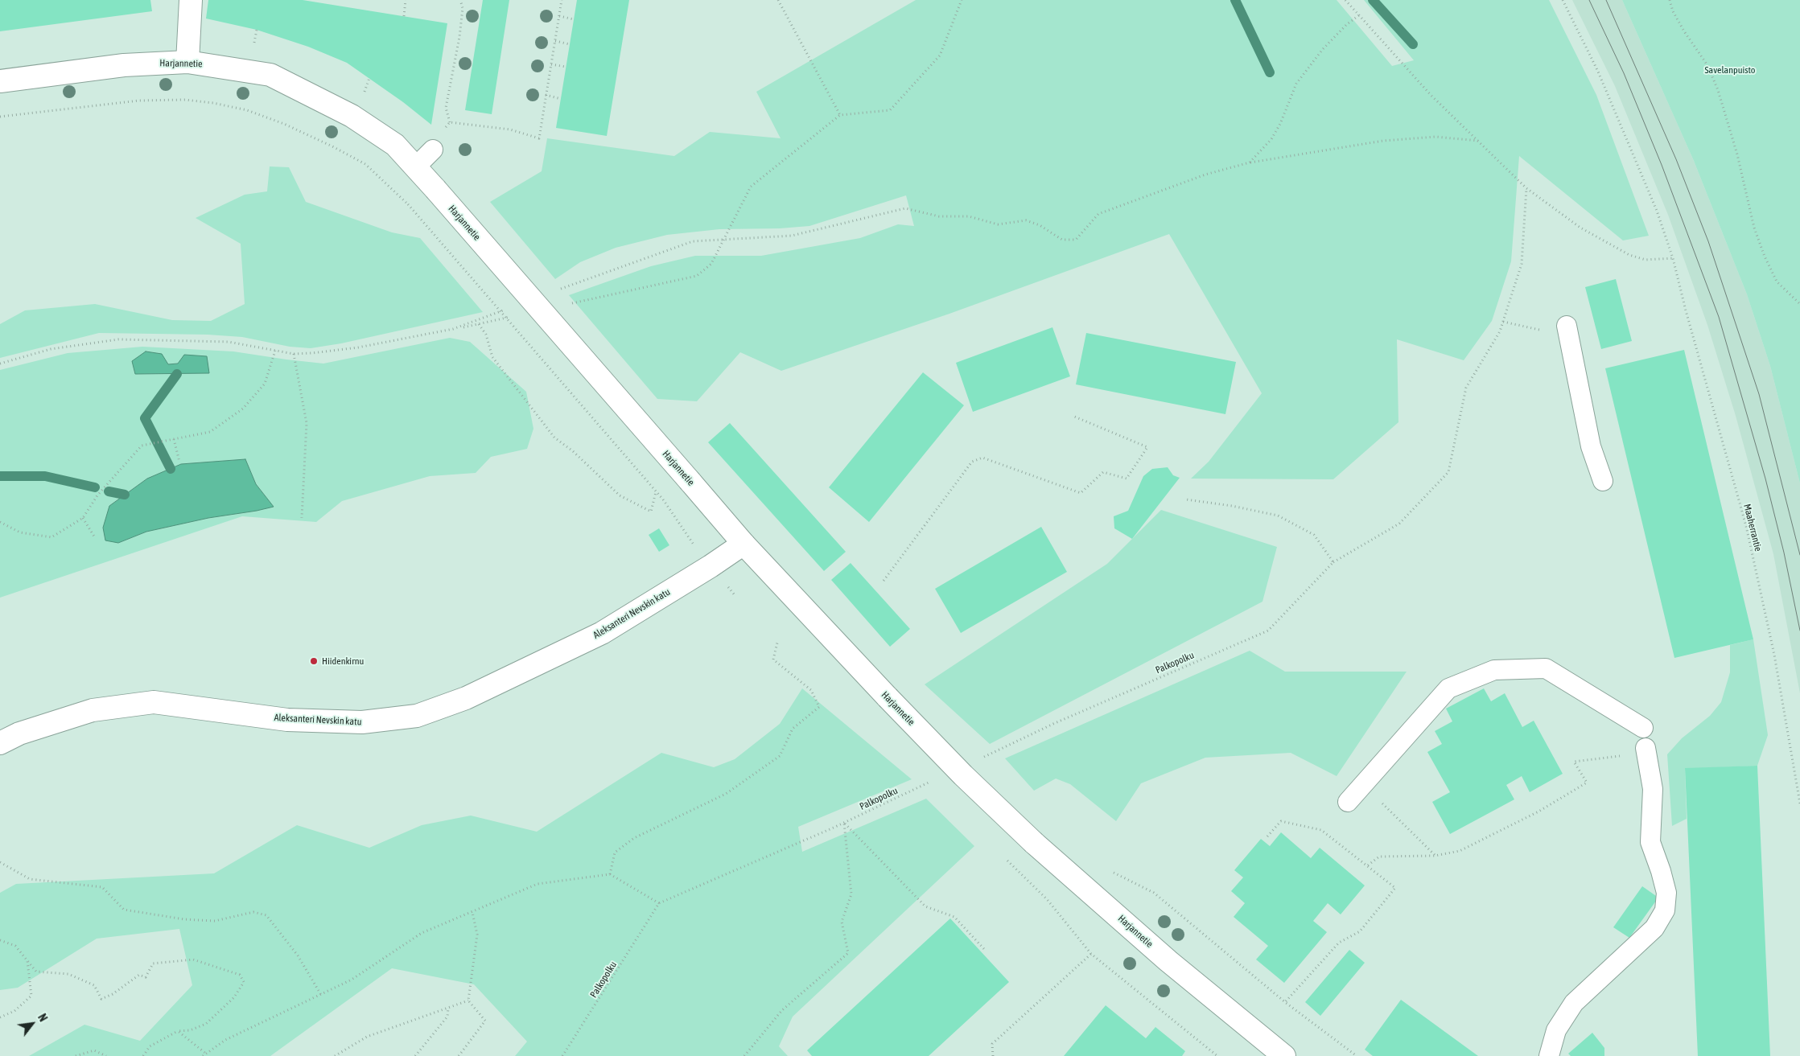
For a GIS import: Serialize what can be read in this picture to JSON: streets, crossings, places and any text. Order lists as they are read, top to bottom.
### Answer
{
  "streets": {
    "street": ["Harjannetie", "Aleksanteri Nevskin katu"],
    "path": ["Maaherrantie", "Palkopolku"]
  },
  "crossings": [
    ["Harjannetie", "Aleksanteri Nevskin katu"]
  ],
  "parks": ["Savelanpuisto"],
  "places": ["Hiidenkirnu"],
  "north": "top right"
}
